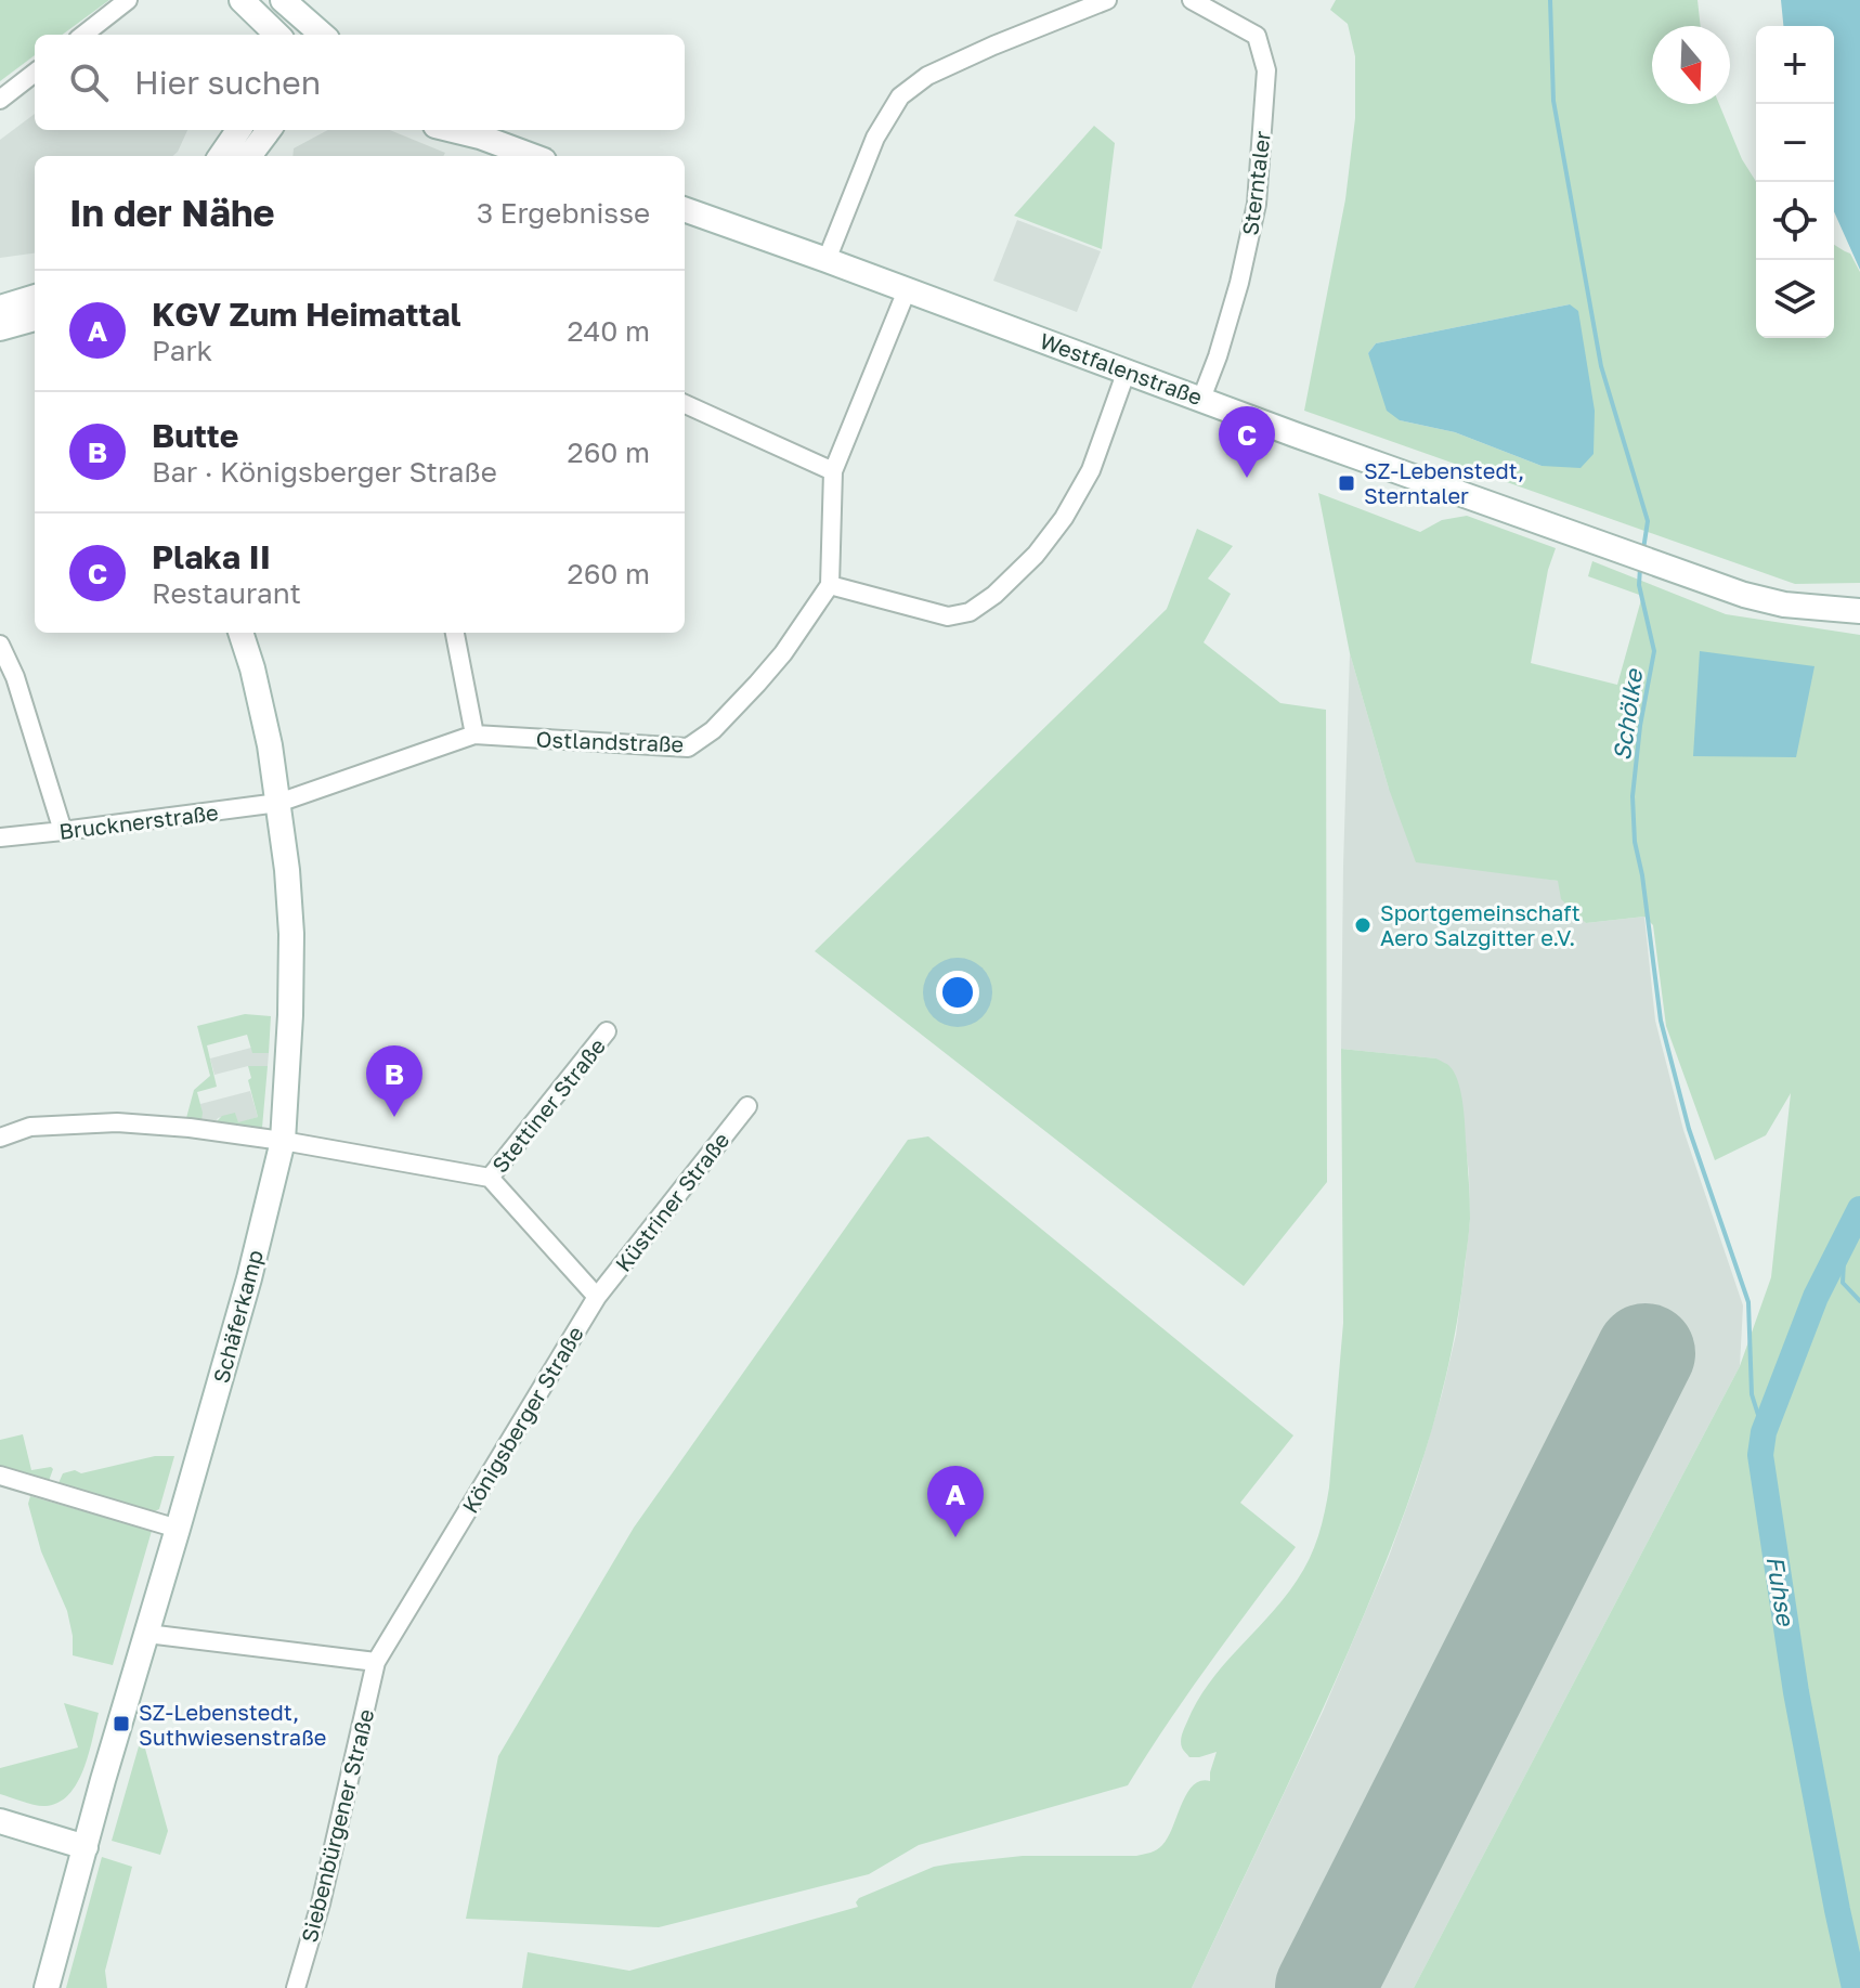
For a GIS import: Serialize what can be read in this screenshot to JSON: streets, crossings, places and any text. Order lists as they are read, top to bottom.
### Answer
{
  "streets": {
    "street": [
      "Sterntaler",
      "Westfalenstraße",
      "Ostlandstraße",
      "Brucknerstraße",
      "Stettiner Straße",
      "Küstriner Straße",
      "Schäferkamp",
      "Königsberger Straße",
      "Siebenbürgener Straße"
    ]
  },
  "crossings": [
    ["Sterntaler", "Westfalenstraße"],
    ["Ostlandstraße", "Brucknerstraße"],
    ["Ostlandstraße", "Schäferkamp"],
    ["Brucknerstraße", "Schäferkamp"],
    ["Küstriner Straße", "Königsberger Straße"],
    ["Königsberger Straße", "Siebenbürgener Straße"]
  ],
  "water": ["Schölke", "Fuhse"],
  "places": {
    "transit": ["SZ-Lebenstedt, Sterntaler", "SZ-Lebenstedt, Suthwiesenstraße"],
    "other": ["Sportgemeinschaft Aero Salzgitter e.V."]
  },
  "north": "bottom",
  "page": {
    "map_buttons": ["+", "−"],
    "search": "Hier suchen",
    "heading": ["In der Nähe", "3 Ergebnisse"],
    "list": [
      {
        "mark": "A",
        "name": "KGV Zum Heimattal",
        "note": "Park",
        "value": "240 m"
      },
      {
        "mark": "B",
        "name": "Butte",
        "note": "Bar · Königsberger Straße",
        "value": "260 m"
      },
      {
        "mark": "C",
        "name": "Plaka II",
        "note": "Restaurant",
        "value": "260 m"
      }
    ],
    "pins": ["C", "B", "A"]
  }
}
